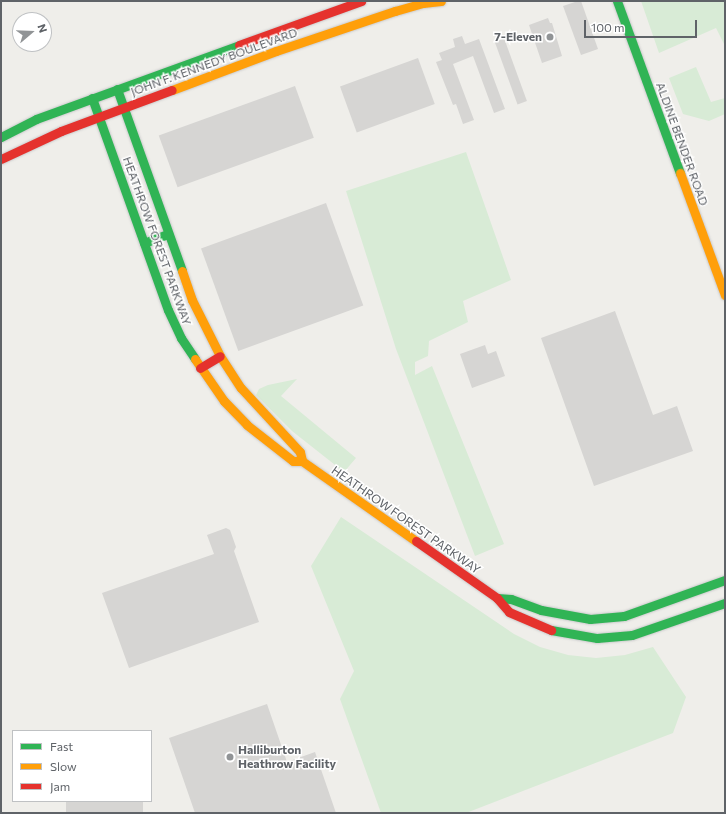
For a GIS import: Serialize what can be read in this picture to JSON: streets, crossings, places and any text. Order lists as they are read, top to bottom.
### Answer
{
  "streets": {
    "street": ["JOHN F. KENNEDY BOULEVARD", "ALDINE BENDER ROAD", "HEATHROW FOREST PARKWAY"]
  },
  "crossings": [
    ["JOHN F. KENNEDY BOULEVARD", "HEATHROW FOREST PARKWAY"]
  ],
  "places": ["7-Eleven", "Halliburton Heathrow Facility"],
  "legend": ["Fast", "Slow", "Jam"],
  "scale_bar": "100 m",
  "north": "right"
}
